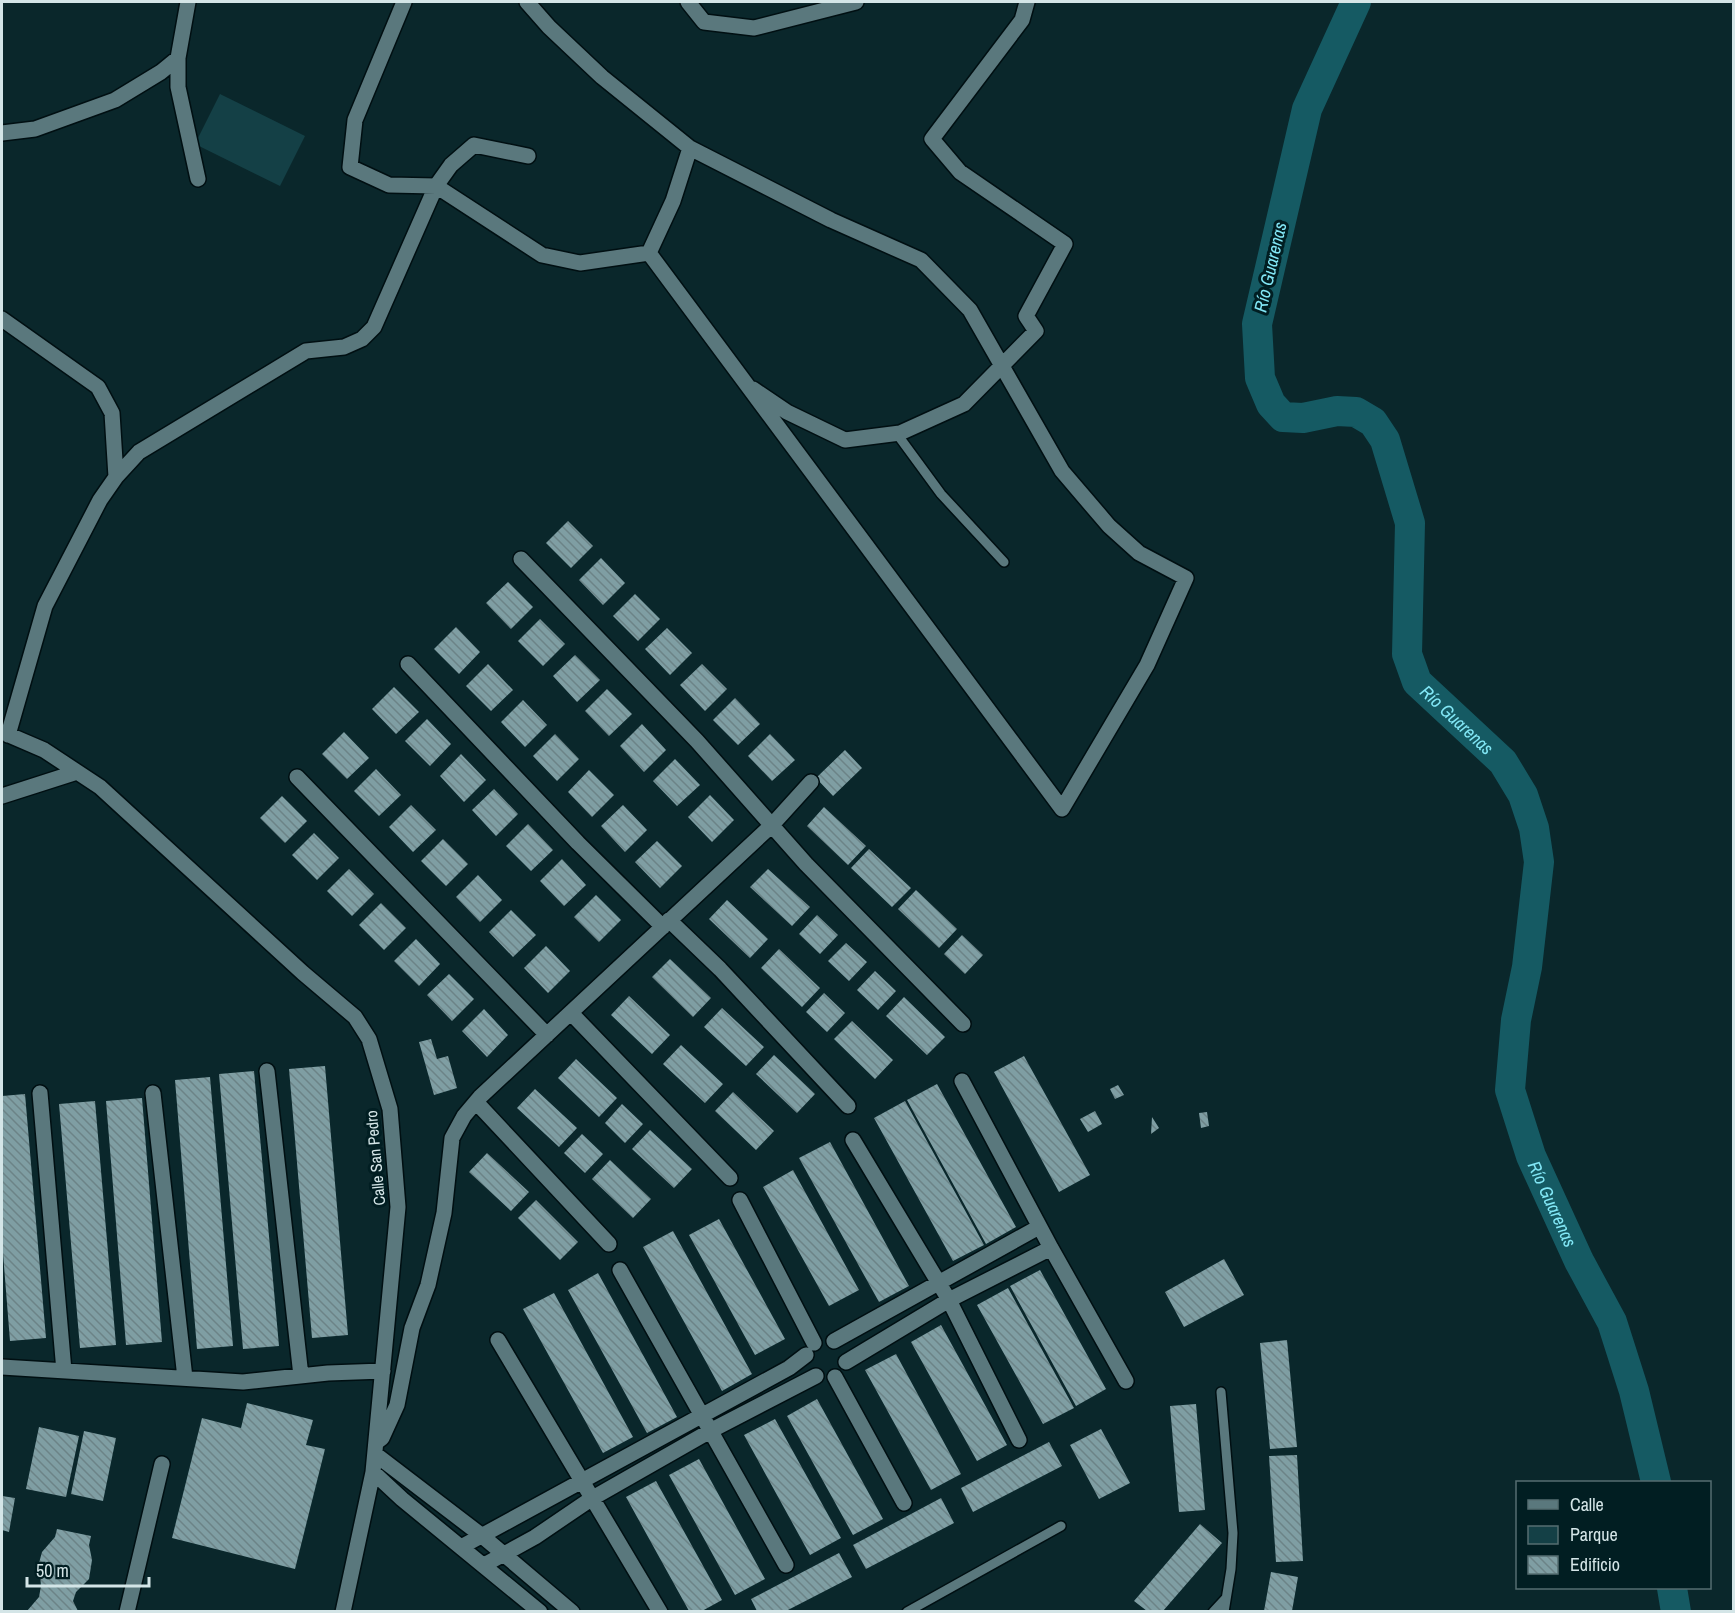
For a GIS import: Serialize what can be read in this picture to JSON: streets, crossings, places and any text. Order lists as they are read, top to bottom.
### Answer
{
  "streets": {
    "street": ["Calle San Pedro"]
  },
  "water": ["Río Guarenas"],
  "legend": ["Calle", "Parque", "Edificio"],
  "scale_bar": "50 m"
}
